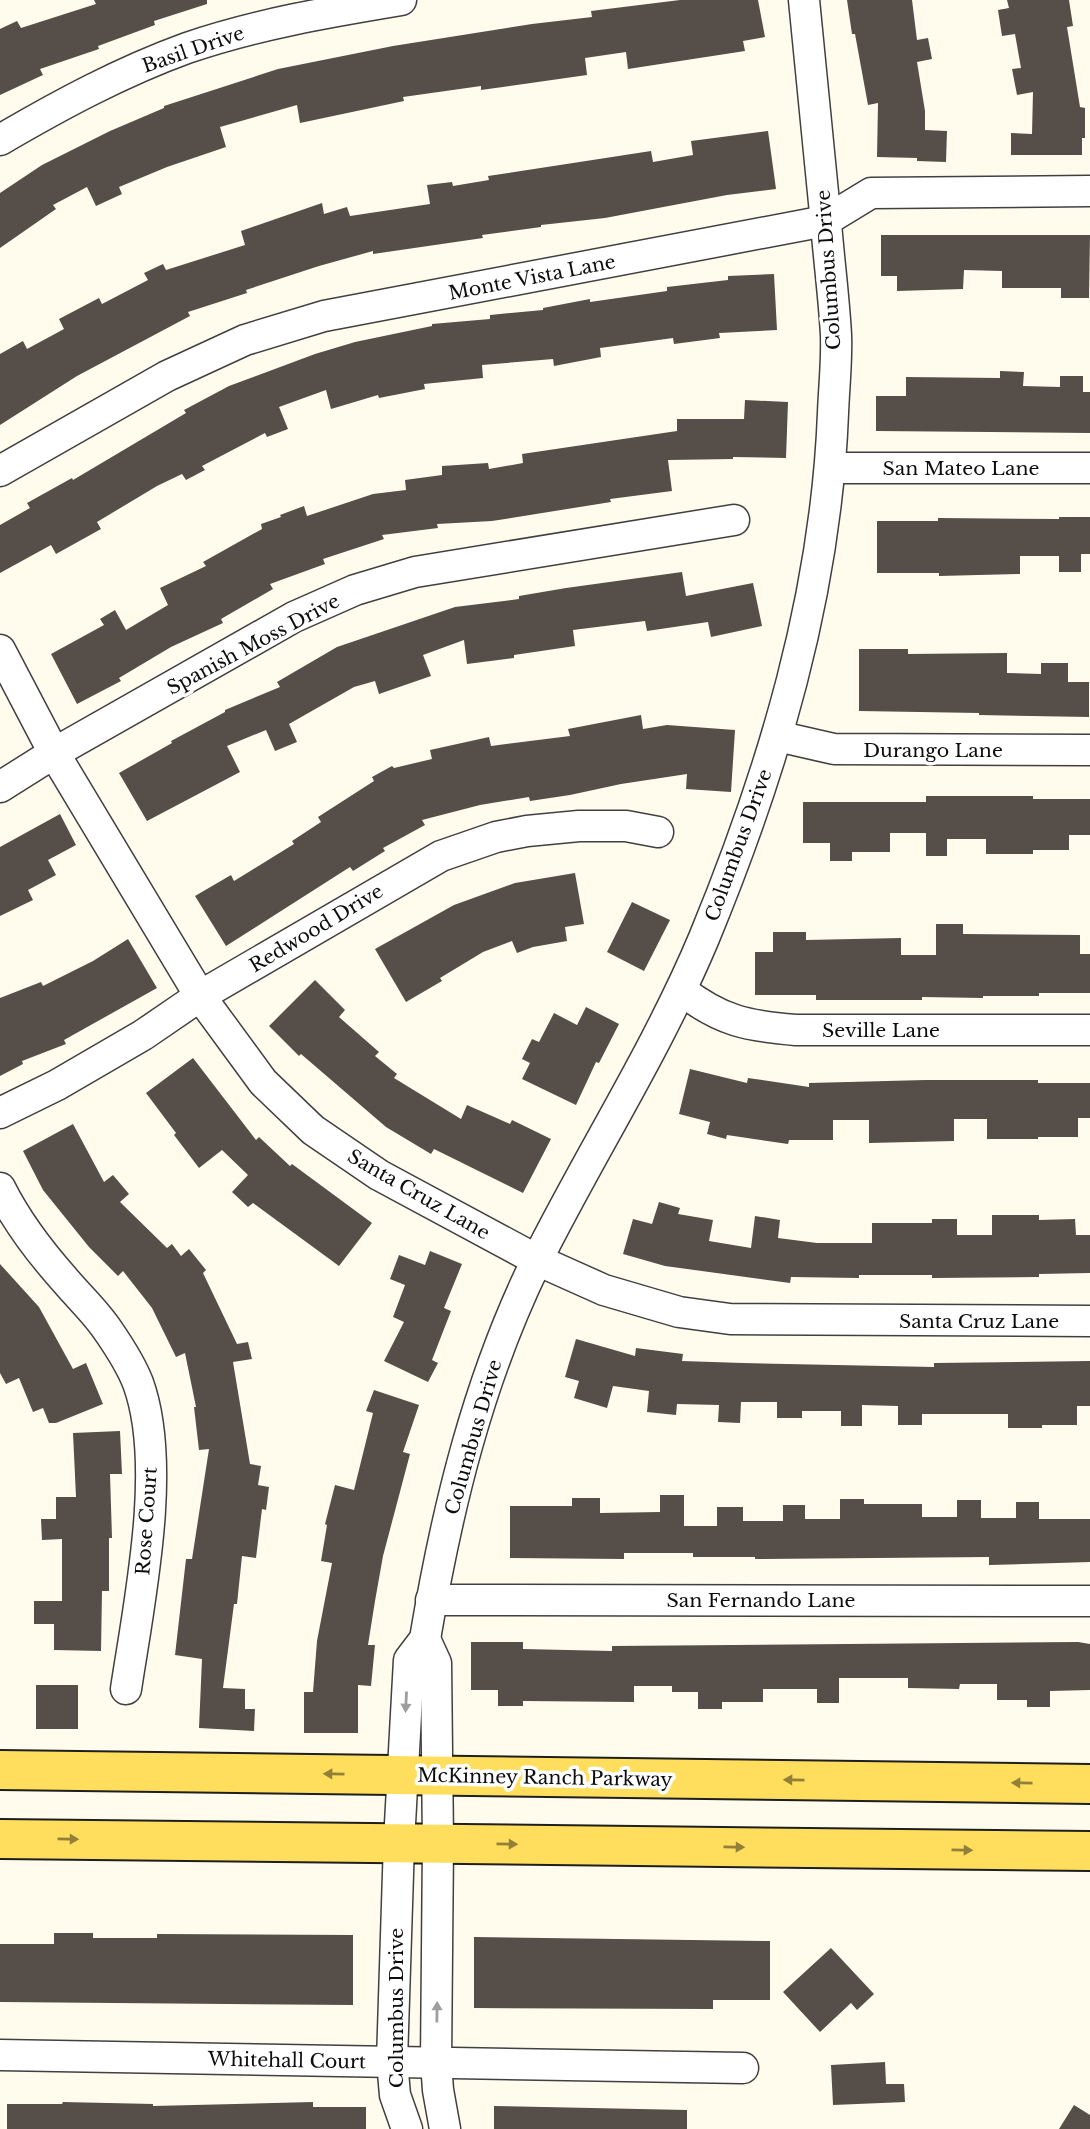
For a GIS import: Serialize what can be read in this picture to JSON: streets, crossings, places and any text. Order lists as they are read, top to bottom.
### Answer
{
  "streets": {
    "main road": ["McKinney Ranch Parkway"],
    "street": [
      "Basil Drive",
      "Columbus Drive",
      "Monte Vista Lane",
      "San Mateo Lane",
      "Spanish Moss Drive",
      "Durango Lane",
      "Redwood Drive",
      "Seville Lane",
      "Santa Cruz Lane",
      "Rose Court",
      "San Fernando Lane",
      "Whitehall Court"
    ]
  },
  "crossings": [
    ["Columbus Drive", "Monte Vista Lane"],
    ["Columbus Drive", "San Mateo Lane"],
    ["Columbus Drive", "Durango Lane"],
    ["Columbus Drive", "Seville Lane"],
    ["Columbus Drive", "Santa Cruz Lane"],
    ["Columbus Drive", "San Fernando Lane"],
    ["Columbus Drive", "McKinney Ranch Parkway"],
    ["Columbus Drive", "Whitehall Court"],
    ["Spanish Moss Drive", "Santa Cruz Lane"],
    ["Redwood Drive", "Santa Cruz Lane"]
  ]
}
